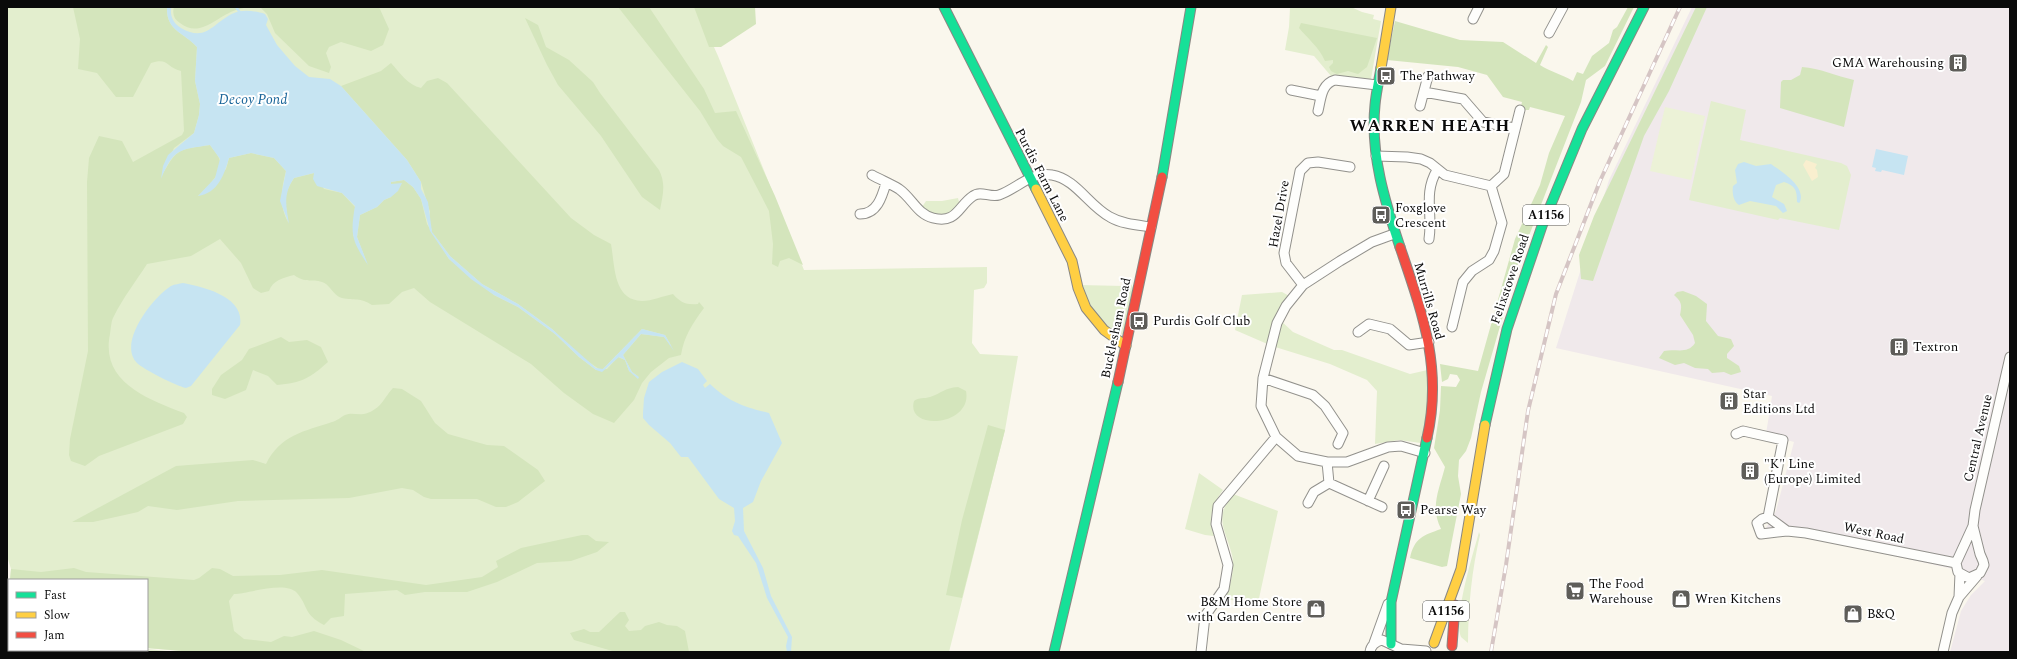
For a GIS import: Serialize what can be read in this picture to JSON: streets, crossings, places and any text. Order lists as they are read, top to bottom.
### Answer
{
  "streets": {
    "street": [
      "Purdis Farm Lane",
      "Hazel Drive",
      "A1156",
      "Felixstowe Road",
      "Murrills Road",
      "Bucklesham Road",
      "Central Avenue",
      "West Road"
    ]
  },
  "crossings": [
    ["Purdis Farm Lane", "Bucklesham Road"],
    ["Central Avenue", "West Road"]
  ],
  "districts": ["WARREN HEATH"],
  "water": ["Decoy Pond"],
  "places": {
    "building": [
      "GMA Warehousing",
      "Textron",
      "Star Editions Ltd",
      "\"K\" Line (Europe) Limited"
    ],
    "bus stop": [
      "The Pathway",
      "Foxglove Crescent",
      "Purdis Golf Club",
      "Pearse Way"
    ],
    "supermarket": ["The Food Warehouse"],
    "shop": ["Wren Kitchens", "B&M Home Store with Garden Centre", "B&Q"]
  },
  "legend": ["Fast", "Slow", "Jam"]
}
